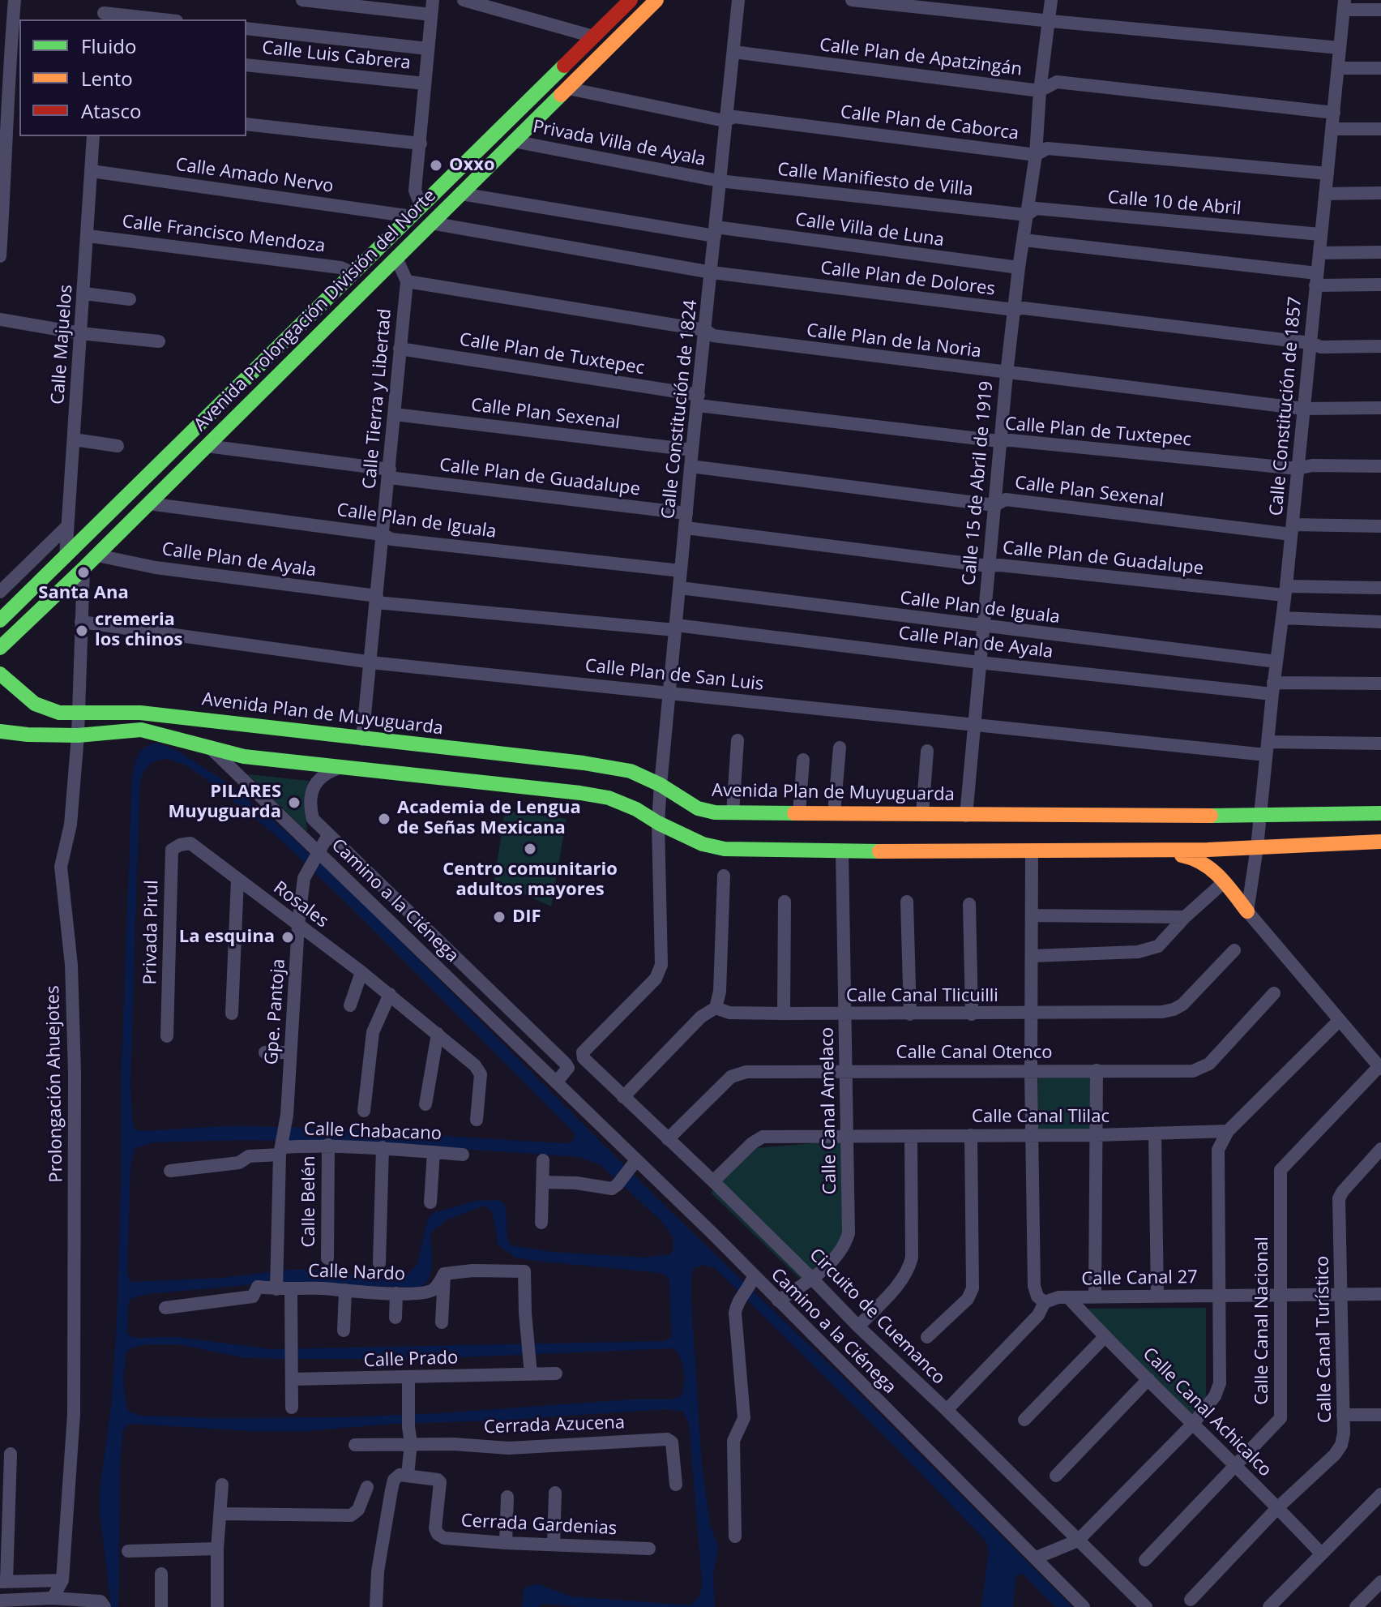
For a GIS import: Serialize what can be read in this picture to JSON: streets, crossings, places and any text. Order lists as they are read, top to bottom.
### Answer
{
  "streets": {
    "main road": ["Avenida Prolongación División del Norte", "Avenida Plan de Muyuguarda"],
    "street": [
      "Calle Luis Cabrera",
      "Calle Plan de Apatzingán",
      "Calle Plan de Caborca",
      "Privada Villa de Ayala",
      "Calle Amado Nervo",
      "Calle Manifiesto de Villa",
      "Calle 10 de Abril",
      "Calle Villa de Luna",
      "Calle Francisco Mendoza",
      "Calle Plan de Dolores",
      "Calle Plan de la Noria",
      "Calle Majuelos",
      "Calle Plan de Tuxtepec",
      "Calle Tierra y Libertad",
      "Calle Constitución de 1857",
      "Calle Constitución de 1824",
      "Calle Plan Sexenal",
      "Calle Plan de Guadalupe",
      "Calle 15 de Abril de 1919",
      "Calle Plan de Iguala",
      "Calle Plan de Ayala",
      "Calle Plan de San Luis",
      "Camino a la Ciénega",
      "Rosales",
      "Privada Pirul",
      "Calle Canal Tlicuilli",
      "Gpe. Pantoja",
      "Calle Canal Otenco",
      "Prolongación Ahuejotes",
      "Calle Canal Amelaco",
      "Calle Canal Tlilac",
      "Calle Chabacano",
      "Calle Belén",
      "Calle Nardo",
      "Calle Canal 27",
      "Circuito de Cuemanco",
      "Calle Canal Nacional",
      "Calle Canal Turístico",
      "Calle Prado",
      "Calle Canal Achicalco",
      "Cerrada Azucena",
      "Cerrada Gardenias"
    ]
  },
  "crossings": [
    ["Calle Plan de Apatzingán", "Calle Constitución de 1857"],
    ["Calle Plan de Apatzingán", "Calle Constitución de 1824"],
    ["Calle Plan de Apatzingán", "Calle 15 de Abril de 1919"],
    ["Calle Plan de Caborca", "Avenida Prolongación División del Norte"],
    ["Calle Plan de Caborca", "Calle Constitución de 1857"],
    ["Calle Plan de Caborca", "Calle Constitución de 1824"],
    ["Calle Plan de Caborca", "Calle 15 de Abril de 1919"],
    ["Privada Villa de Ayala", "Calle Manifiesto de Villa"],
    ["Privada Villa de Ayala", "Avenida Prolongación División del Norte"],
    ["Privada Villa de Ayala", "Calle Constitución de 1824"],
    ["Calle Amado Nervo", "Avenida Prolongación División del Norte"],
    ["Calle Amado Nervo", "Calle Majuelos"],
    ["Calle Manifiesto de Villa", "Calle 10 de Abril"],
    ["Calle Manifiesto de Villa", "Calle Constitución de 1824"],
    ["Calle Manifiesto de Villa", "Calle 15 de Abril de 1919"],
    ["Calle 10 de Abril", "Calle Constitución de 1857"],
    ["Calle 10 de Abril", "Calle 15 de Abril de 1919"],
    ["Calle Villa de Luna", "Avenida Prolongación División del Norte"],
    ["Calle Villa de Luna", "Calle Constitución de 1824"],
    ["Calle Villa de Luna", "Calle 15 de Abril de 1919"],
    ["Calle Francisco Mendoza", "Avenida Prolongación División del Norte"],
    ["Calle Francisco Mendoza", "Calle Majuelos"],
    ["Calle Plan de Dolores", "Avenida Prolongación División del Norte"],
    ["Calle Plan de Dolores", "Calle Constitución de 1857"],
    ["Calle Plan de Dolores", "Calle Constitución de 1824"],
    ["Calle Plan de Dolores", "Calle 15 de Abril de 1919"],
    ["Avenida Prolongación División del Norte", "Calle Majuelos"],
    ["Avenida Prolongación División del Norte", "Calle Plan de Guadalupe"],
    ["Avenida Prolongación División del Norte", "Calle Plan de Iguala"],
    ["Avenida Prolongación División del Norte", "Calle Plan de Ayala"],
    ["Avenida Prolongación División del Norte", "Prolongación Ahuejotes"],
    ["Calle Plan de la Noria", "Calle Tierra y Libertad"],
    ["Calle Plan de la Noria", "Calle Constitución de 1857"],
    ["Calle Plan de la Noria", "Calle Constitución de 1824"],
    ["Calle Plan de la Noria", "Calle 15 de Abril de 1919"],
    ["Calle Plan de Tuxtepec", "Calle Tierra y Libertad"],
    ["Calle Plan de Tuxtepec", "Calle Constitución de 1857"],
    ["Calle Plan de Tuxtepec", "Calle Constitución de 1824"],
    ["Calle Plan de Tuxtepec", "Calle 15 de Abril de 1919"],
    ["Calle Tierra y Libertad", "Calle Plan Sexenal"],
    ["Calle Tierra y Libertad", "Calle Plan de Guadalupe"],
    ["Calle Tierra y Libertad", "Calle Plan de Iguala"],
    ["Calle Tierra y Libertad", "Calle Plan de Ayala"],
    ["Calle Tierra y Libertad", "Calle Plan de San Luis"],
    ["Calle Tierra y Libertad", "Avenida Plan de Muyuguarda"],
    ["Calle Constitución de 1857", "Calle Plan Sexenal"],
    ["Calle Constitución de 1857", "Calle Plan de Guadalupe"],
    ["Calle Constitución de 1857", "Calle Plan de Iguala"],
    ["Calle Constitución de 1857", "Calle Plan de Ayala"],
    ["Calle Constitución de 1857", "Calle Plan de San Luis"],
    ["Calle Constitución de 1857", "Avenida Plan de Muyuguarda"],
    ["Calle Constitución de 1824", "Calle Plan Sexenal"],
    ["Calle Constitución de 1824", "Calle Plan de Guadalupe"],
    ["Calle Constitución de 1824", "Calle Plan de Iguala"],
    ["Calle Constitución de 1824", "Calle Plan de Ayala"],
    ["Calle Constitución de 1824", "Calle Plan de San Luis"],
    ["Calle Constitución de 1824", "Avenida Plan de Muyuguarda"],
    ["Calle Constitución de 1824", "Circuito de Cuemanco"],
    ["Calle Plan Sexenal", "Calle 15 de Abril de 1919"],
    ["Calle Plan de Guadalupe", "Calle 15 de Abril de 1919"],
    ["Calle 15 de Abril de 1919", "Calle Plan de Iguala"],
    ["Calle 15 de Abril de 1919", "Calle Plan de Ayala"],
    ["Calle 15 de Abril de 1919", "Calle Plan de San Luis"],
    ["Calle 15 de Abril de 1919", "Avenida Plan de Muyuguarda"],
    ["Calle Plan de San Luis", "Prolongación Ahuejotes"],
    ["Avenida Plan de Muyuguarda", "Prolongación Ahuejotes"],
    ["Camino a la Ciénega", "Gpe. Pantoja"],
    ["Camino a la Ciénega", "Calle Canal Amelaco"],
    ["Rosales", "Privada Pirul"],
    ["Rosales", "Gpe. Pantoja"],
    ["Calle Canal Tlicuilli", "Calle Canal Amelaco"],
    ["Gpe. Pantoja", "Calle Chabacano"],
    ["Gpe. Pantoja", "Calle Nardo"],
    ["Calle Canal Otenco", "Calle Canal Amelaco"],
    ["Calle Canal Otenco", "Circuito de Cuemanco"],
    ["Calle Canal Amelaco", "Calle Canal Tlilac"],
    ["Calle Canal Amelaco", "Circuito de Cuemanco"],
    ["Calle Canal Tlilac", "Circuito de Cuemanco"],
    ["Calle Chabacano", "Calle Belén"],
    ["Calle Canal 27", "Calle Canal Nacional"],
    ["Calle Canal 27", "Calle Canal Turístico"],
    ["Calle Canal 27", "Calle Canal Achicalco"],
    ["Calle Canal Nacional", "Calle Canal Achicalco"],
    ["Calle Canal Turístico", "Calle Canal Achicalco"]
  ],
  "places": [
    "Oxxo",
    "Santa Ana",
    "cremeria los chinos",
    "PILARES Muyuguarda",
    "Academia de Lengua de Señas Mexicana",
    "Centro comunitario adultos mayores",
    "DIF",
    "La esquina"
  ],
  "legend": ["Fluido", "Lento", "Atasco"]
}
